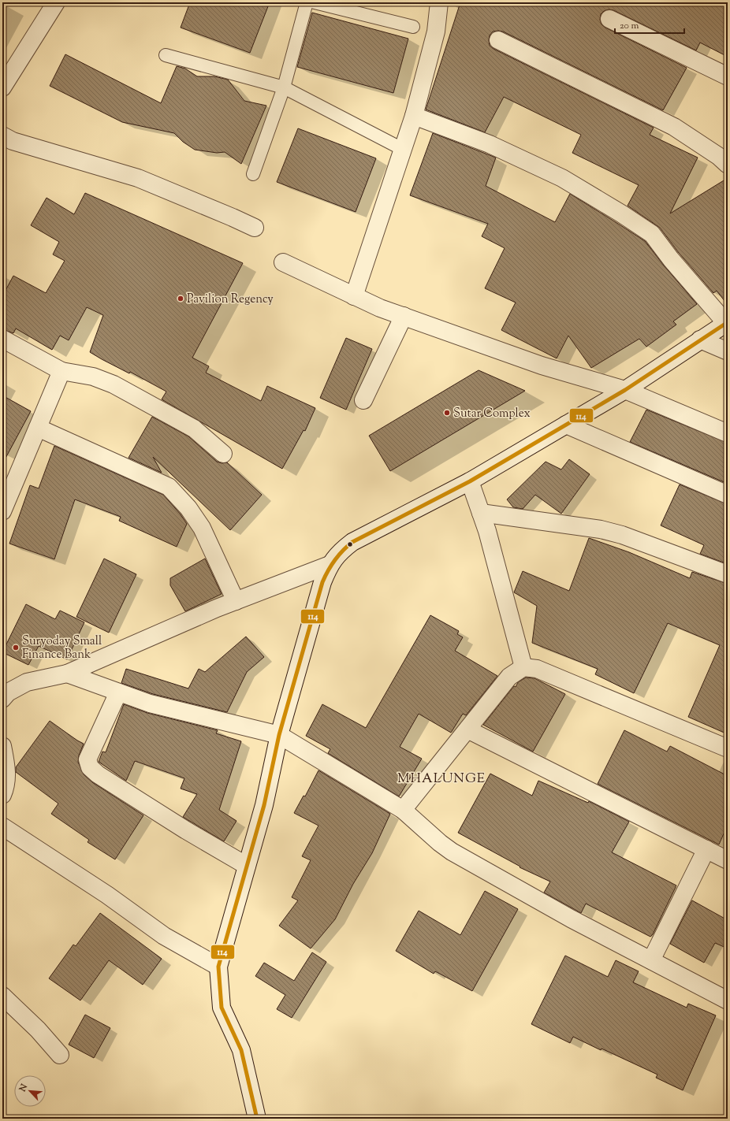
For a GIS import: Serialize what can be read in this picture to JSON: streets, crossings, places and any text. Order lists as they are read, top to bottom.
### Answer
{
  "districts": ["MHALUNGE"],
  "places": ["Pavilion Regency", "Sutar Complex", "Suryoday Small Finance Bank"],
  "lines": ["transit line 114"],
  "scale_bar": "20 m",
  "north": "top left"
}
